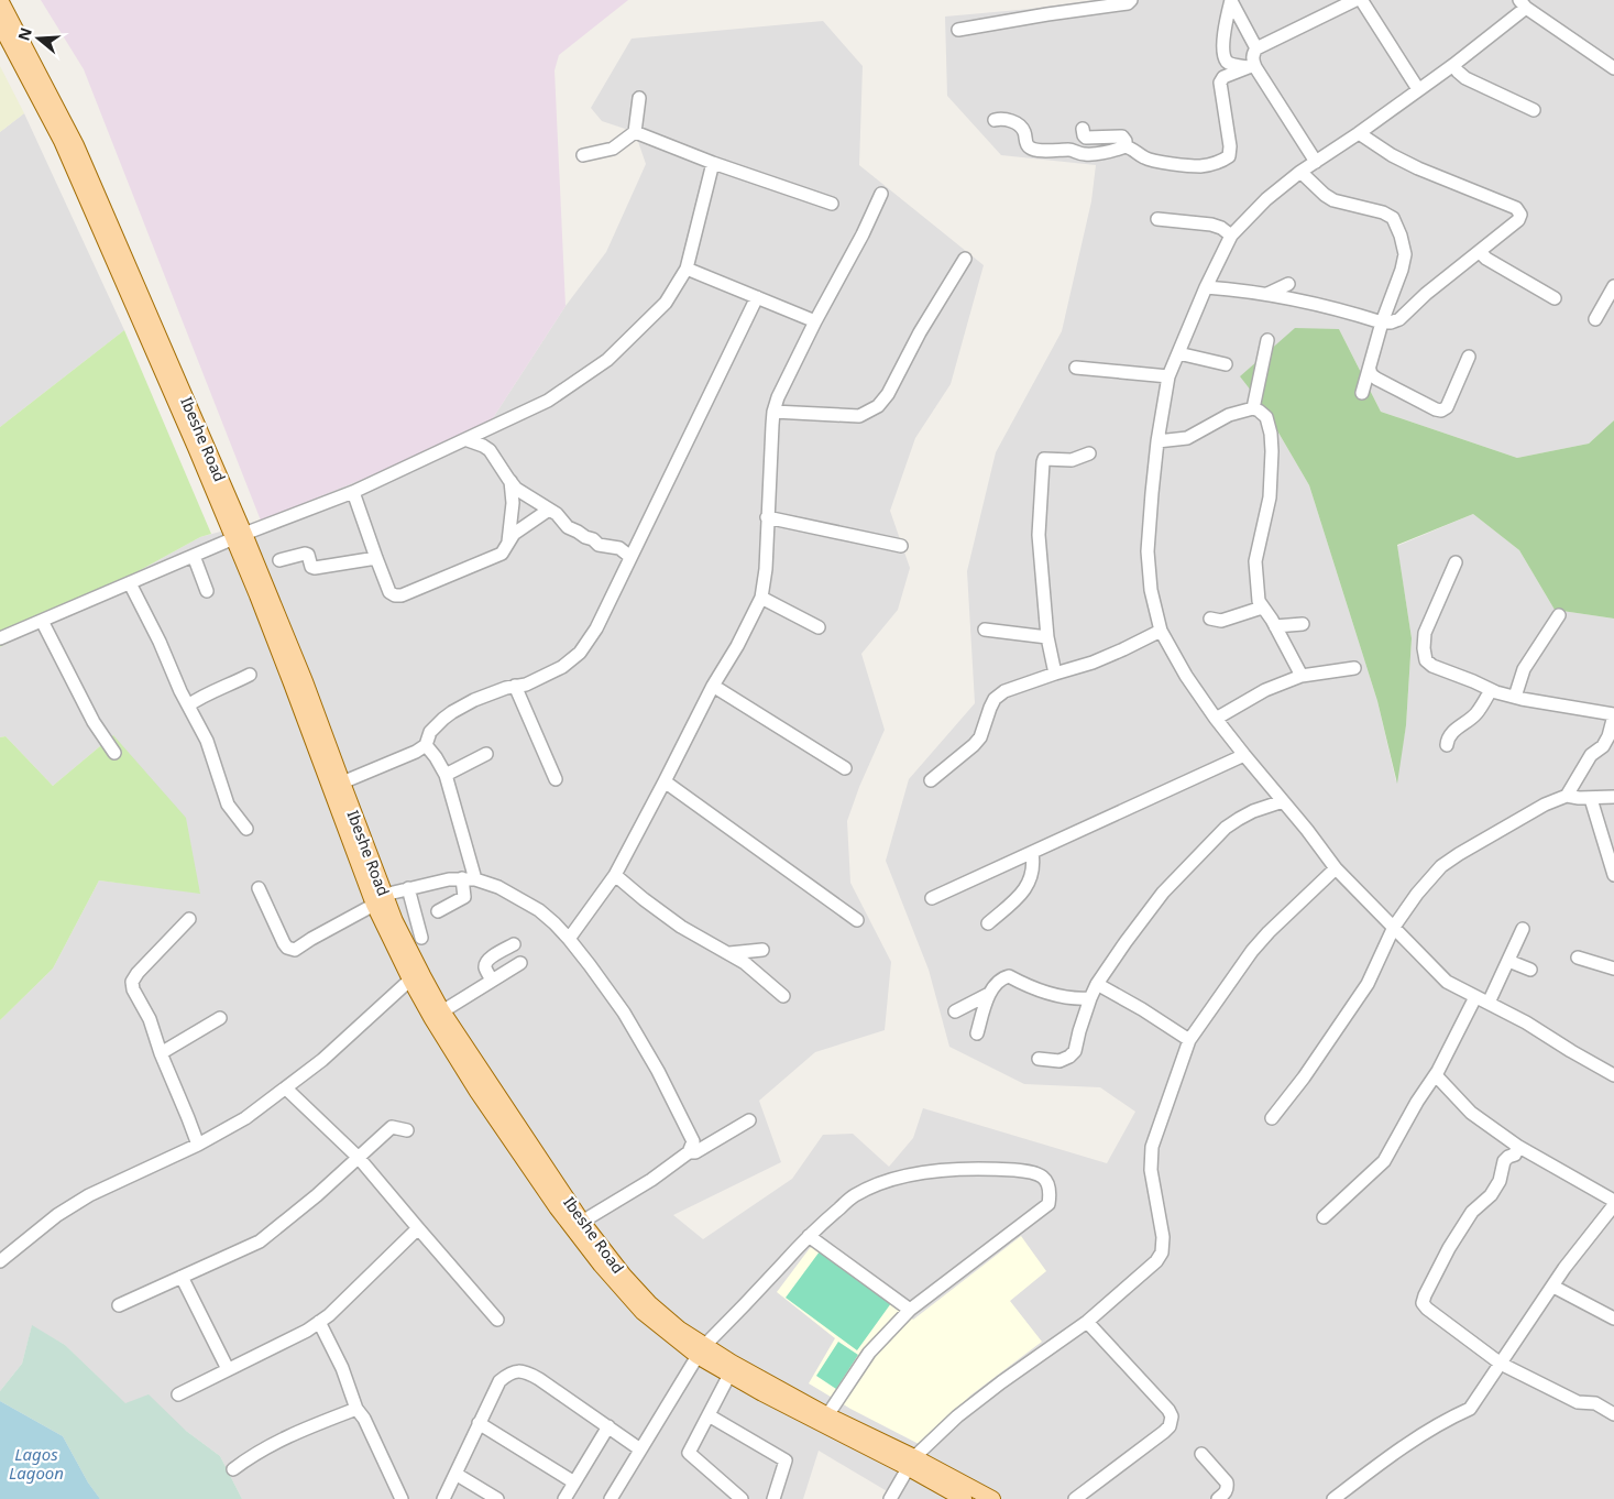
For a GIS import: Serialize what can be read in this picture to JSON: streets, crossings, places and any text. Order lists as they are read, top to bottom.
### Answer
{
  "streets": {
    "main road": ["Ibeshe Road"]
  },
  "water": ["Lagos Lagoon"],
  "north": "left"
}
